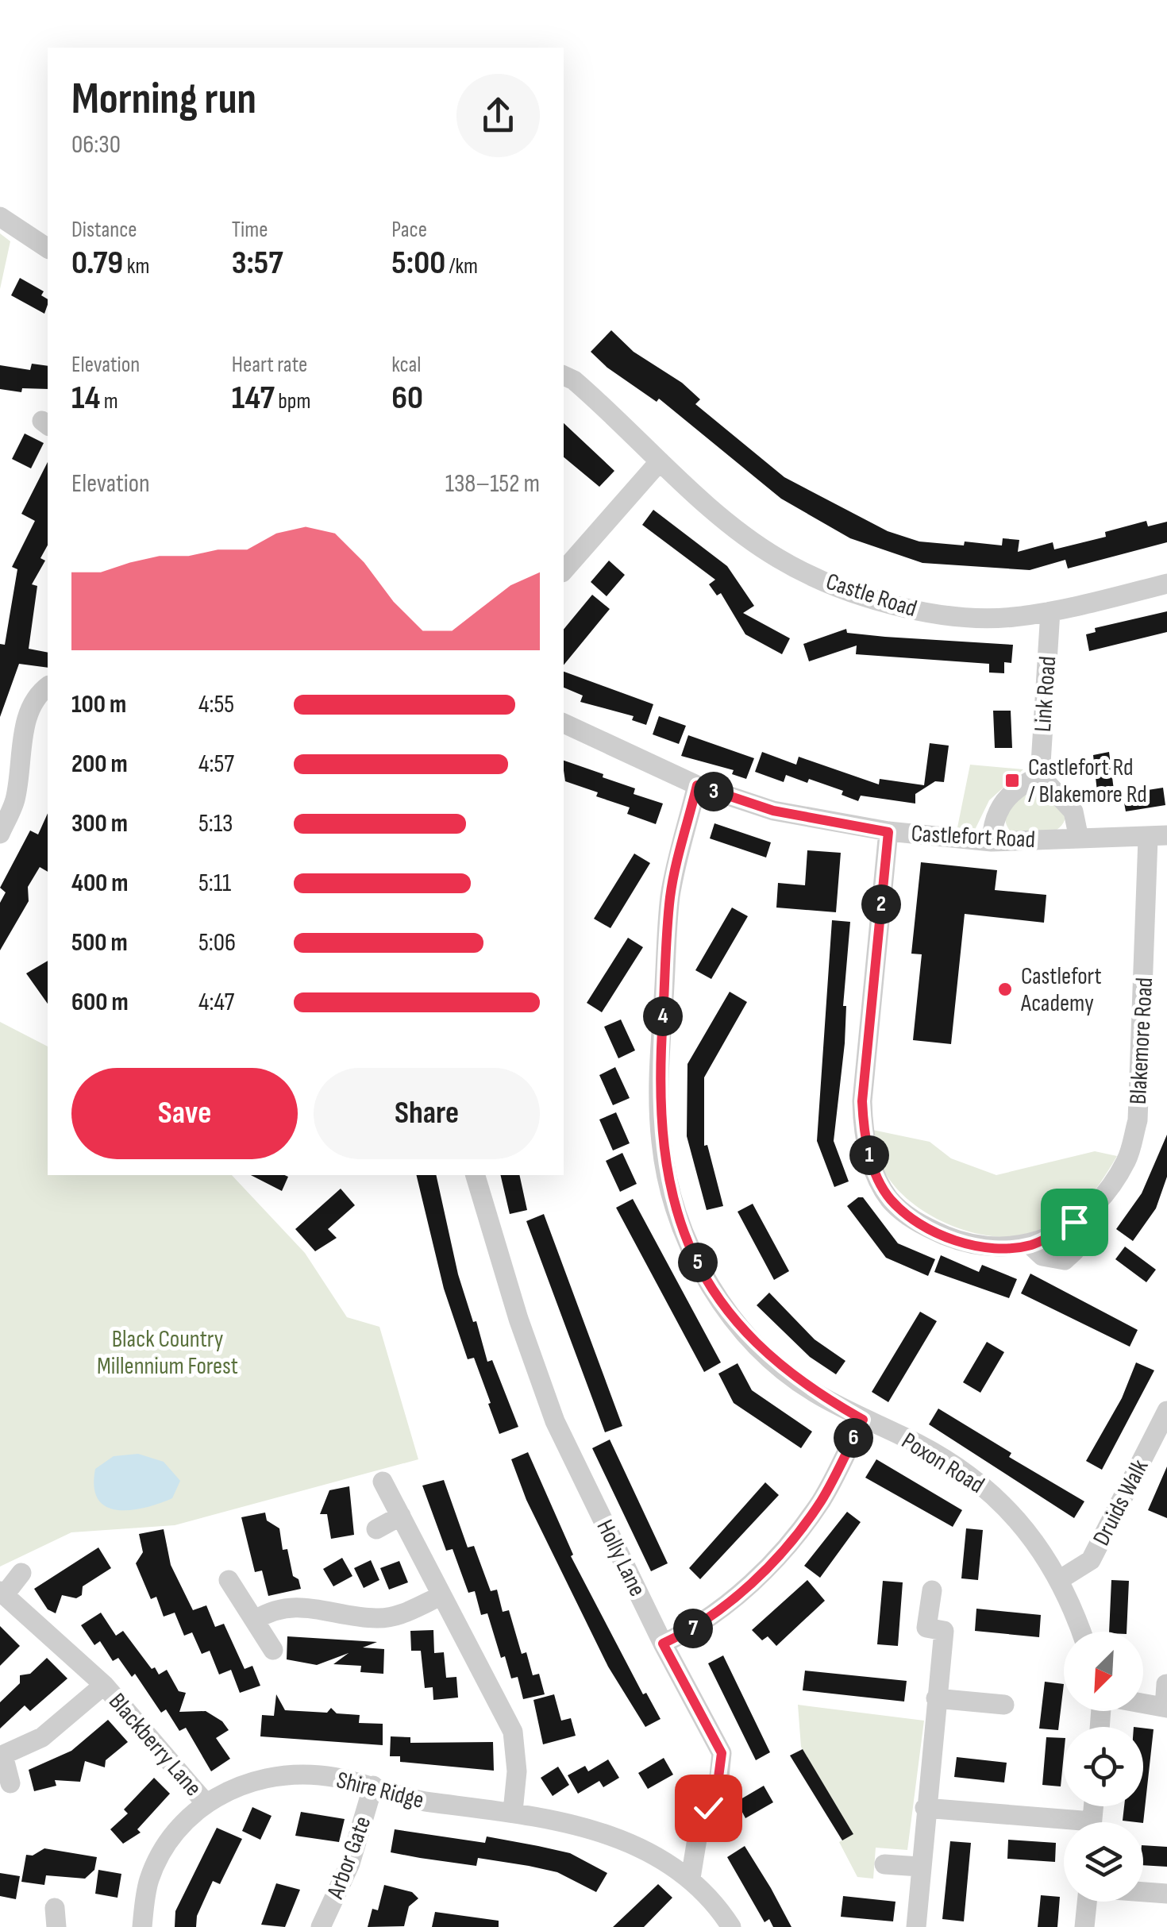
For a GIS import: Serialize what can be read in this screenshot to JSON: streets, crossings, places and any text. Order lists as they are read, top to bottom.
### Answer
{
  "streets": {
    "street": [
      "Castle Road",
      "Link Road",
      "Castlefort Road",
      "Blakemore Road",
      "Poxon Road",
      "Druids Walk",
      "Holly Lane",
      "Blackberry Lane",
      "Shire Ridge",
      "Arbor Gate"
    ]
  },
  "crossings": [
    ["Castle Road", "Link Road"],
    ["Castlefort Road", "Blakemore Road"],
    ["Castlefort Road", "Poxon Road"],
    ["Poxon Road", "Druids Walk"],
    ["Holly Lane", "Shire Ridge"],
    ["Blackberry Lane", "Shire Ridge"],
    ["Shire Ridge", "Arbor Gate"]
  ],
  "parks": ["Black Country Millennium Forest"],
  "places": {
    "transit": ["Castlefort Rd / Blakemore Rd"],
    "other": ["Castlefort Academy"]
  },
  "north": "bottom left",
  "page": {
    "heading": ["Morning run", "06:30"],
    "stats": [
      ["Distance", "0.79 km"],
      ["Time", "3:57"],
      ["Pace", "5:00 /km"],
      ["Elevation", "14 m"],
      ["Heart rate", "147 bpm"],
      ["kcal", "60"]
    ],
    "chart": ["Elevation", "138–152 m"],
    "list": [
      {
        "name": "100 m",
        "note": "4:55"
      },
      {
        "name": "200 m",
        "note": "4:57"
      },
      {
        "name": "300 m",
        "note": "5:13"
      },
      {
        "name": "400 m",
        "note": "5:11"
      },
      {
        "name": "500 m",
        "note": "5:06"
      },
      {
        "name": "600 m",
        "note": "4:47"
      }
    ],
    "pins": [
      "3",
      "2",
      "4",
      "1",
      "5",
      "6",
      "7"
    ],
    "buttons": ["Save", "Share"]
  }
}
